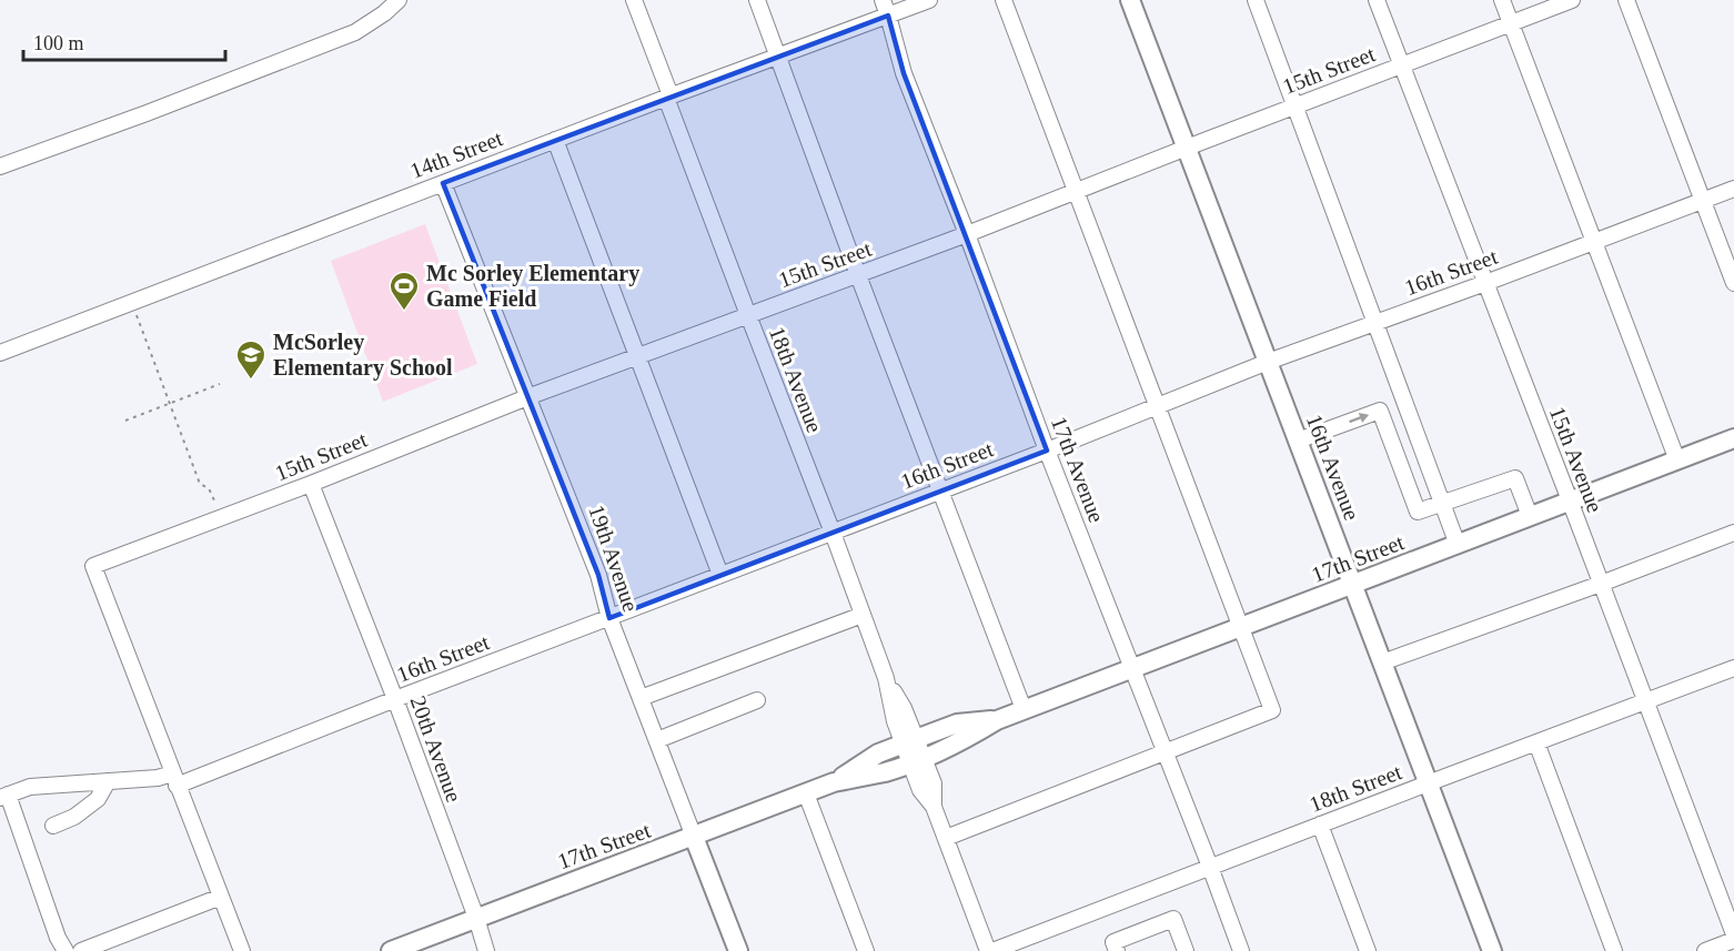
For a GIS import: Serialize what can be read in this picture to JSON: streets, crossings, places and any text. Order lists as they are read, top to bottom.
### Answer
{
  "streets": {
    "main road": ["16th Avenue", "19th Avenue", "17th Street"],
    "street": [
      "15th Street",
      "14th Street",
      "16th Street",
      "18th Avenue",
      "15th Avenue",
      "17th Avenue",
      "20th Avenue",
      "18th Street"
    ]
  },
  "crossings": [
    ["15th Street", "16th Street"],
    ["15th Street", "18th Avenue"],
    ["15th Street", "15th Avenue"],
    ["15th Street", "16th Avenue"],
    ["15th Street", "17th Avenue"],
    ["15th Street", "19th Avenue"],
    ["15th Street", "20th Avenue"],
    ["14th Street", "18th Avenue"],
    ["14th Street", "17th Avenue"],
    ["14th Street", "19th Avenue"],
    ["16th Street", "18th Avenue"],
    ["16th Street", "15th Avenue"],
    ["16th Street", "16th Avenue"],
    ["16th Street", "17th Avenue"],
    ["16th Street", "19th Avenue"],
    ["16th Street", "20th Avenue"],
    ["18th Avenue", "17th Street"],
    ["18th Avenue", "18th Street"],
    ["15th Avenue", "17th Street"],
    ["15th Avenue", "18th Street"],
    ["16th Avenue", "17th Street"],
    ["16th Avenue", "18th Street"],
    ["17th Avenue", "17th Street"],
    ["17th Avenue", "18th Street"],
    ["19th Avenue", "17th Street"],
    ["17th Street", "20th Avenue"]
  ],
  "places": {
    "sports": ["Mc Sorley Elementary Game Field"],
    "school or university": ["McSorley Elementary School"]
  },
  "scale_bar": "100 m"
}
